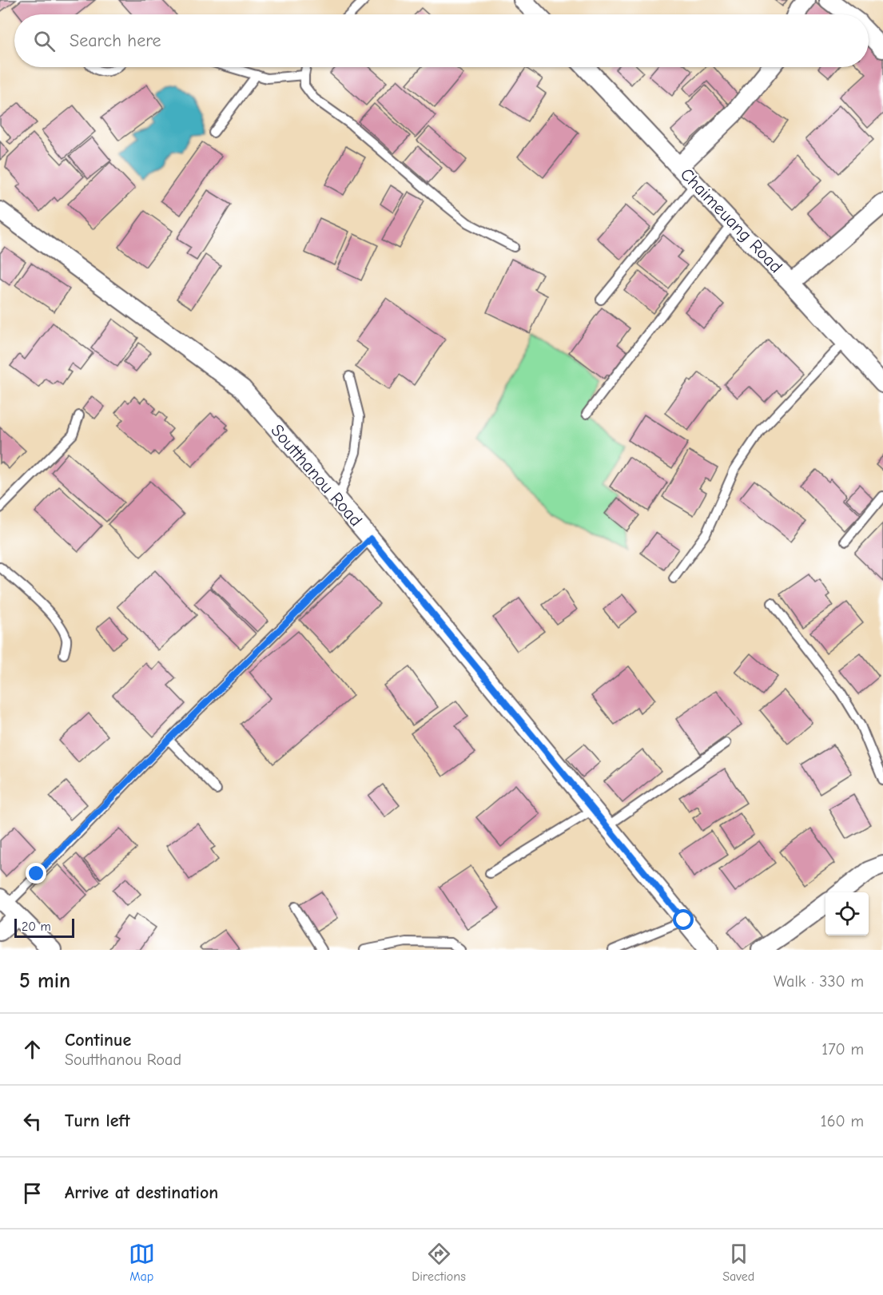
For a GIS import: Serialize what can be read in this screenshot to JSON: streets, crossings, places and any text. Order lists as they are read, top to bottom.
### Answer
{
  "streets": {
    "street": ["Chaimeuang Road", "Soutthanou Road"]
  },
  "scale_bar": "20 m",
  "page": {
    "search": "Search here",
    "scale": "20 m",
    "heading": ["5 min", "Walk · 330 m"],
    "list": [
      ["Continue", "Soutthanou Road", "170 m"],
      ["Turn left", "160 m"],
      "Arrive at destination"
    ],
    "nav": ["Map", "Directions", "Saved"]
  }
}
